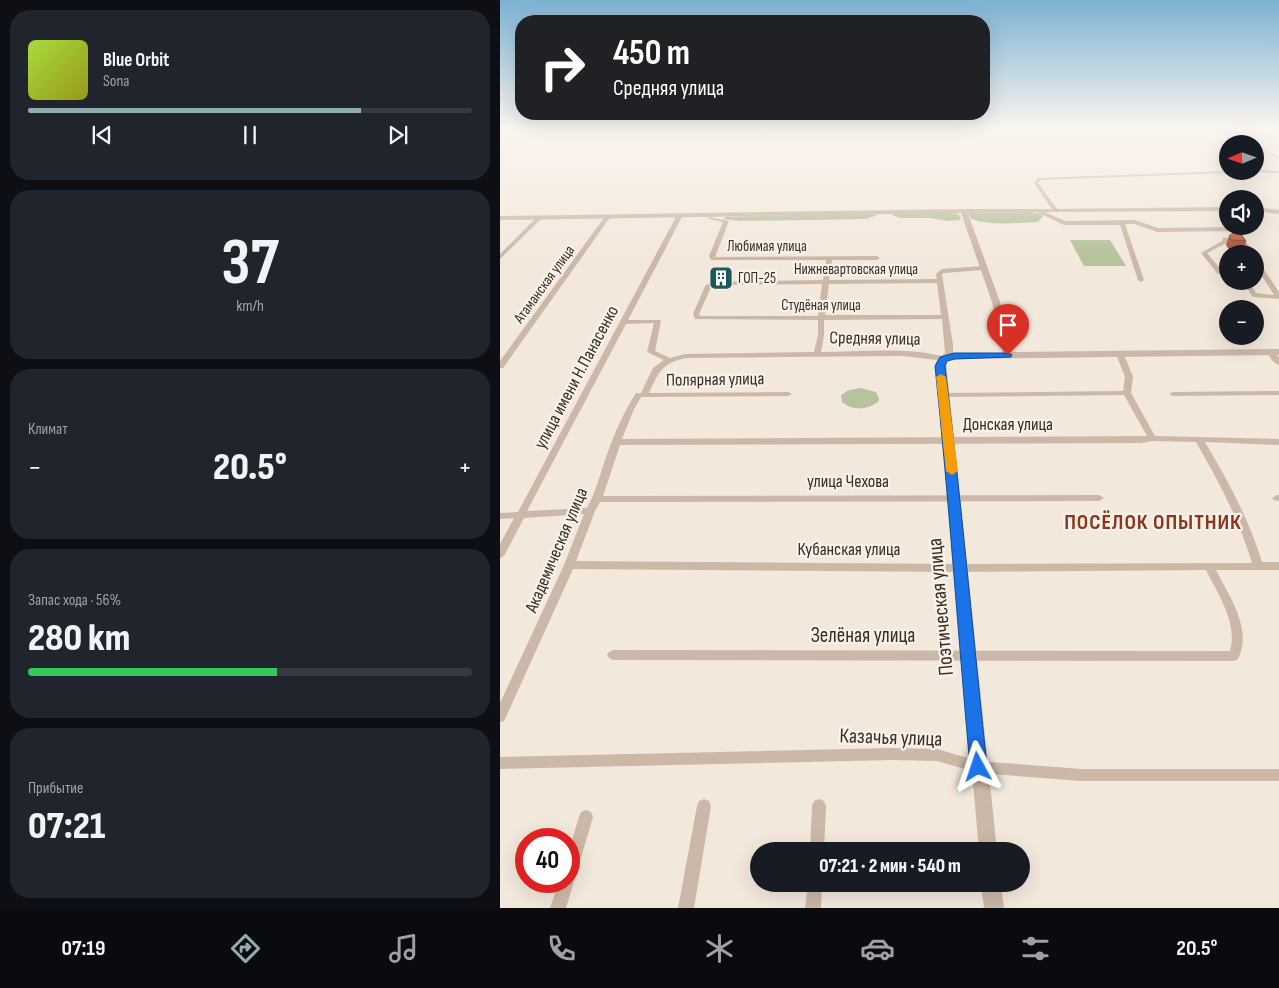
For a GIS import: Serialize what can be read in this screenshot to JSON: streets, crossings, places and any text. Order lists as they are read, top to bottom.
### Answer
{
  "streets": {
    "street": [
      "Любимая улица",
      "Нижневартовская улица",
      "Атаманская улица",
      "Студёная улица",
      "Средняя улица",
      "улица имени Н.Панасенко",
      "Полярная улица",
      "Донская улица",
      "улица Чехова",
      "Кубанская улица",
      "Академическая улица",
      "Поэтическая улица",
      "Зелёная улица",
      "Казачья улица"
    ]
  },
  "crossings": [
    ["Нижневартовская улица", "Студёная улица"],
    ["Средняя улица", "Академическая улица"],
    ["Средняя улица", "Поэтическая улица"],
    ["Полярная улица", "Академическая улица"],
    ["Донская улица", "Академическая улица"],
    ["Донская улица", "Поэтическая улица"],
    ["улица Чехова", "Академическая улица"],
    ["улица Чехова", "Поэтическая улица"],
    ["Кубанская улица", "Академическая улица"],
    ["Кубанская улица", "Поэтическая улица"],
    ["Кубанская улица", "Зелёная улица"],
    ["Поэтическая улица", "Зелёная улица"],
    ["Поэтическая улица", "Казачья улица"]
  ],
  "districts": ["ПОСЁЛОК ОПЫТНИК"],
  "places": {
    "building": ["ГОП-25"]
  },
  "north": "left",
  "page": {
    "turn": ["450 m", "Средняя улица"],
    "song": ["Blue Orbit", "Sona"],
    "map_buttons": ["+", "−"],
    "tile": [
      ["37", "km/h"],
      "Климат",
      ["Запас хода · 56%", "280 km"],
      ["Прибытие", "07:21"]
    ],
    "heat": ["−", "20.5°", "+"],
    "limit": "40",
    "trip": "07:21 · 2 мин · 540 m",
    "tabs": ["07:19", "20.5°"]
  }
}
